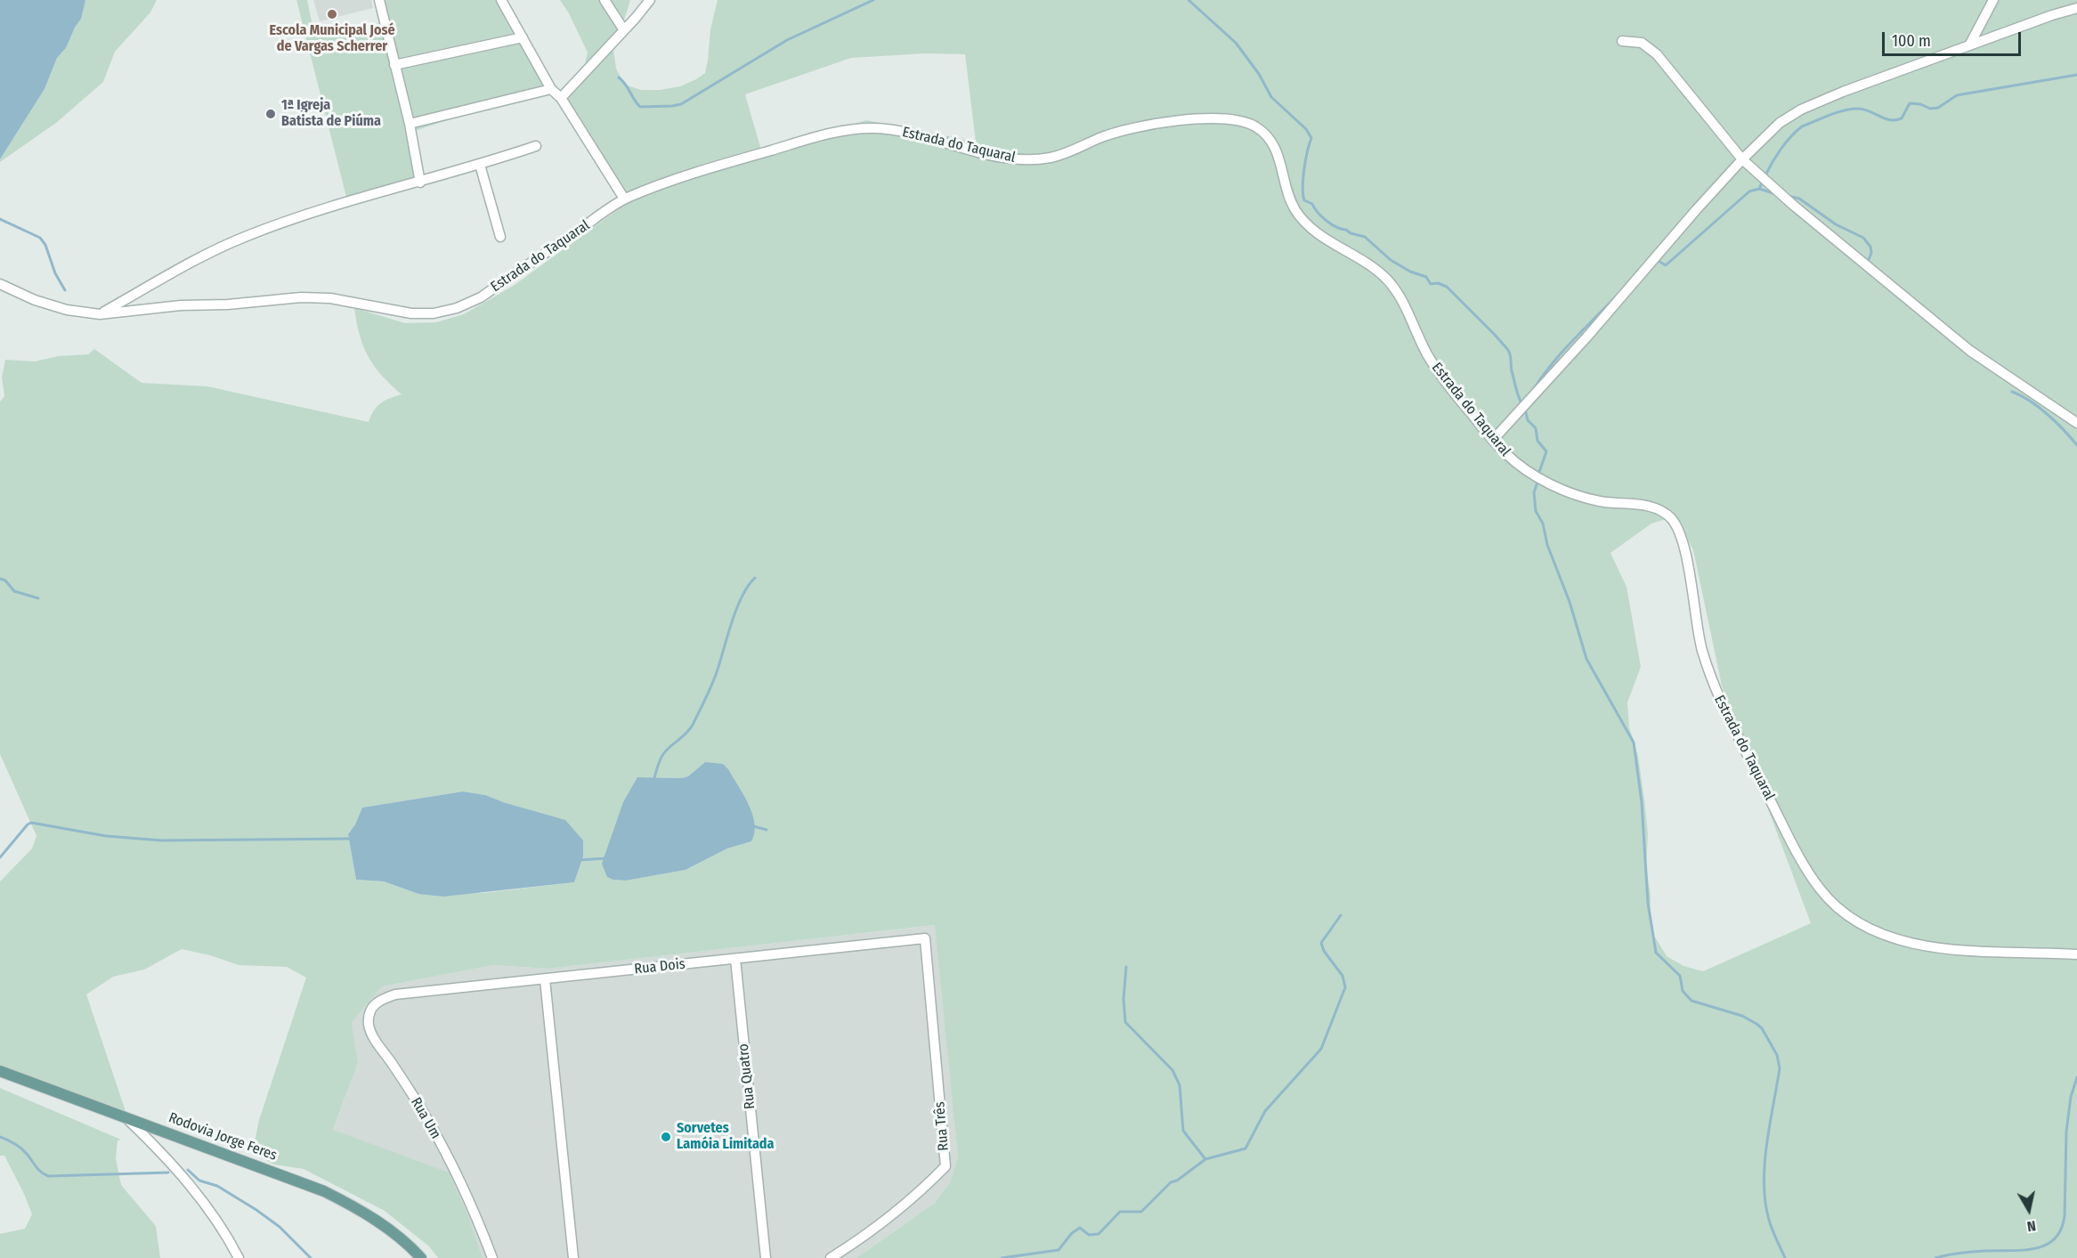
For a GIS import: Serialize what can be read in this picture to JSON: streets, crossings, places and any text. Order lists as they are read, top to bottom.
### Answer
{
  "streets": {
    "main road": ["Rodovia Jorge Feres"],
    "street": [
      "Estrada do Taquaral",
      "Rua Dois",
      "Rua Quatro",
      "Rua Um",
      "Rua Três"
    ]
  },
  "crossings": [
    ["Rua Dois", "Rua Quatro"],
    ["Rua Dois", "Rua Um"],
    ["Rua Dois", "Rua Três"]
  ],
  "places": ["Escola Municipal José de Vargas Scherrer", "1ª Igreja Batista de Piúma", "Sorvetes Lamóia Limitada"],
  "scale_bar": "100 m",
  "north": "bottom"
}
